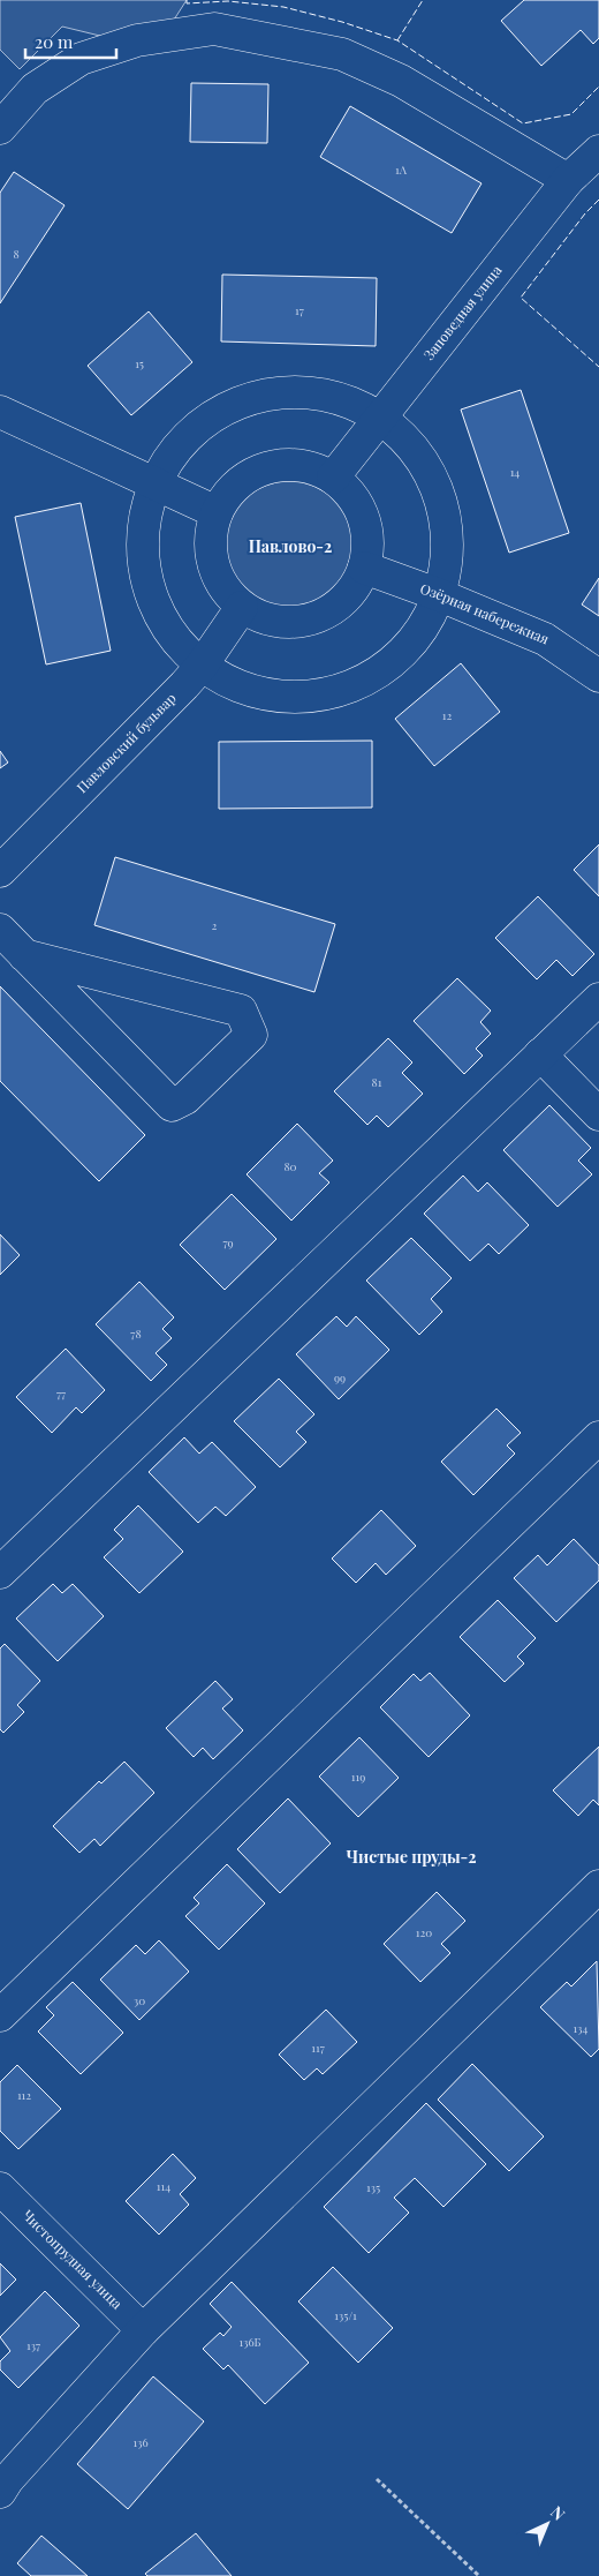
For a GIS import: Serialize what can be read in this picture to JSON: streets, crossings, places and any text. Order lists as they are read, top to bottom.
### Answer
{
  "streets": {
    "street": [
      "Заповедная улица",
      "Озёрная набережная",
      "Павловский бульвар",
      "Чистопрудная улица"
    ]
  },
  "crossings": [
    ["Заповедная улица", "Озёрная набережная"],
    ["Заповедная улица", "Павловский бульвар"],
    ["Озёрная набережная", "Павловский бульвар"]
  ],
  "districts": ["Павлово-2", "Чистые пруды-2"],
  "house_numbers": [
    "1А",
    "8",
    "17",
    "15",
    "14",
    "12",
    "2",
    "81",
    "80",
    "79",
    "78",
    "99",
    "77",
    "119",
    "120",
    "30",
    "134",
    "117",
    "112",
    "114",
    "135",
    "135/1",
    "136Б",
    "137",
    "136"
  ],
  "scale_bar": "20 m",
  "north": "top right"
}
